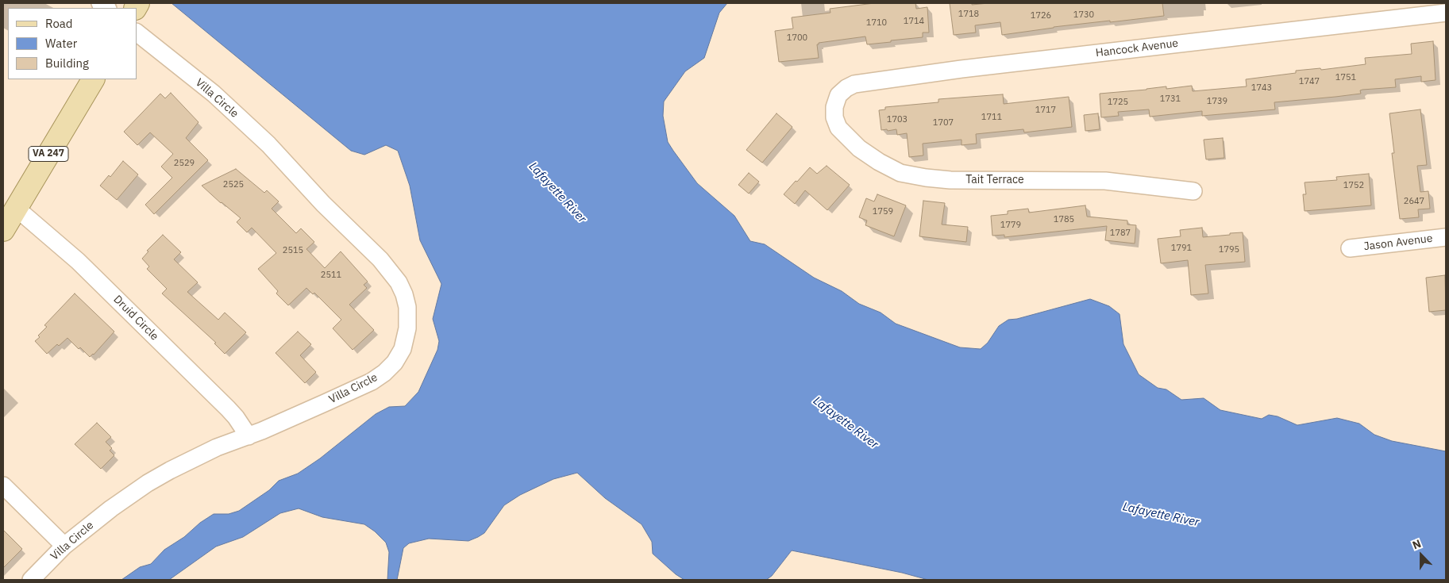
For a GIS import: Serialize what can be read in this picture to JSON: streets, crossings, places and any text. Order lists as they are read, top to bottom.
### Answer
{
  "streets": {
    "main road": ["VA 247"],
    "street": [
      "Hancock Avenue",
      "Villa Circle",
      "Tait Terrace",
      "Jason Avenue",
      "Druid Circle"
    ]
  },
  "crossings": [
    ["Hancock Avenue", "Tait Terrace"],
    ["Villa Circle", "Druid Circle"],
    ["VA 247", "Druid Circle"]
  ],
  "water": ["Lafayette River"],
  "house_numbers": [
    "1718",
    "1730",
    "1726",
    "1714",
    "1710",
    "1700",
    "1751",
    "1747",
    "1743",
    "1731",
    "1739",
    "1725",
    "1717",
    "1711",
    "1703",
    "1707",
    "2529",
    "2525",
    "1752",
    "2647",
    "1759",
    "1785",
    "1779",
    "1787",
    "1791",
    "1795",
    "2515",
    "2511"
  ],
  "legend": ["Road", "Water", "Building"],
  "north": "top"
}
